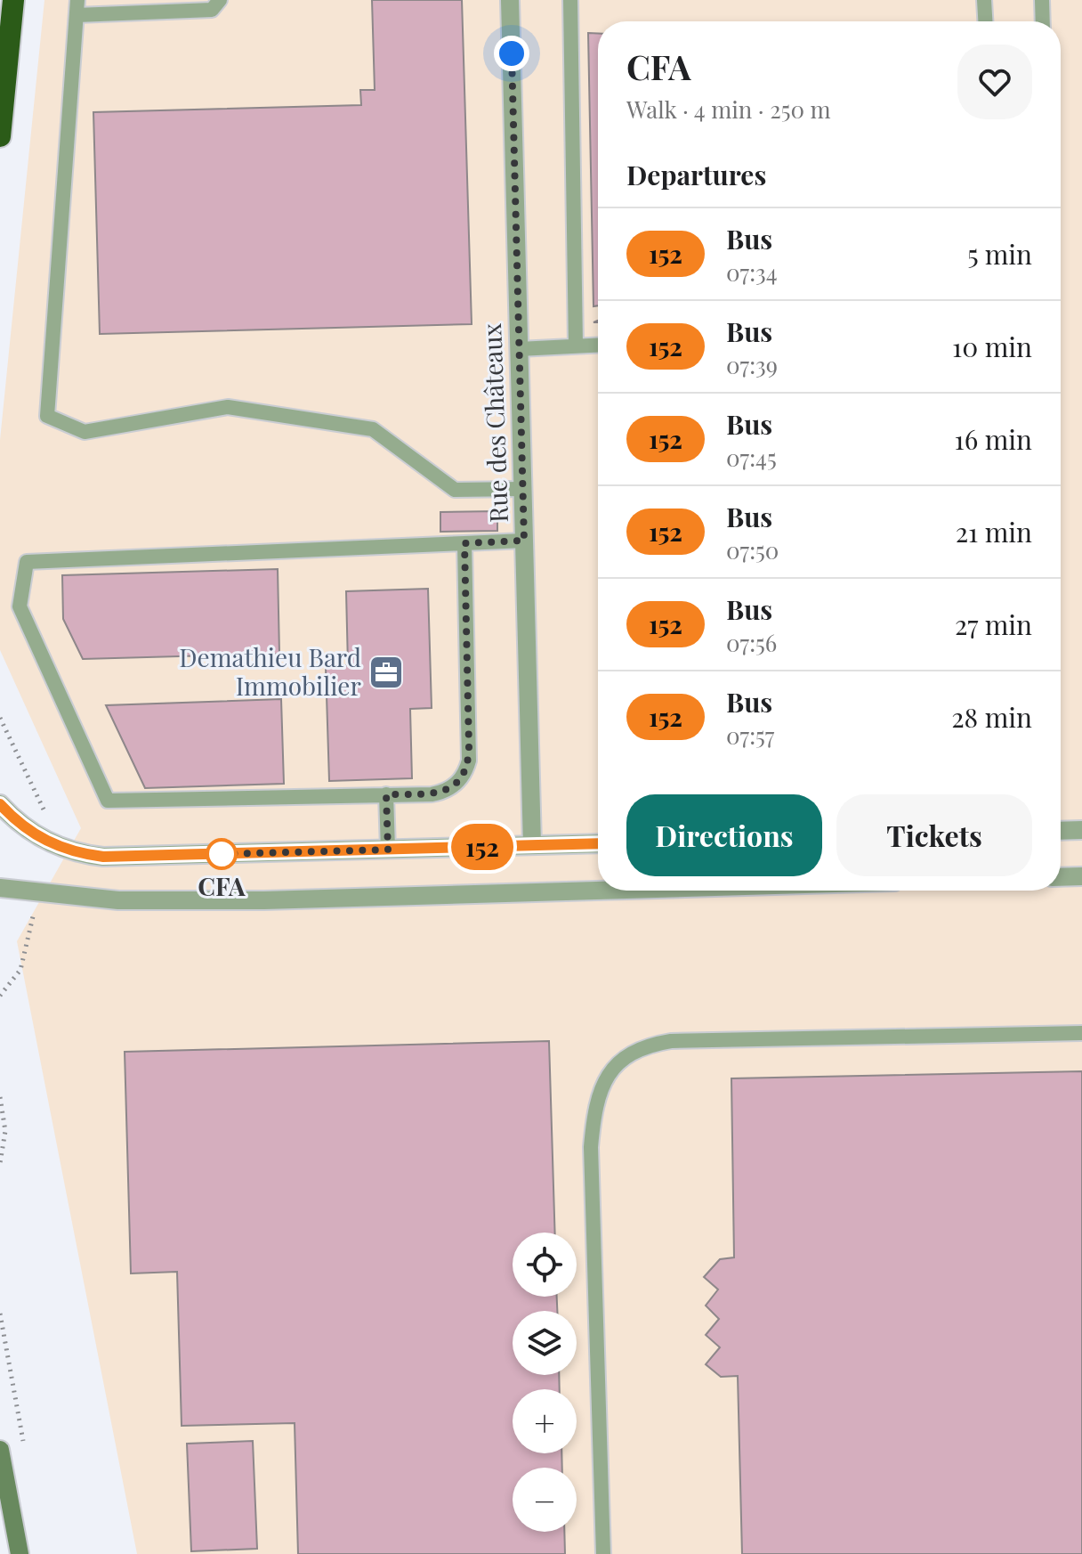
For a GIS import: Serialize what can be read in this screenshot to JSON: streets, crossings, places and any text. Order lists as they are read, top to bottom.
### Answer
{
  "streets": {
    "street": ["Rue des Châteaux"]
  },
  "places": {
    "office": ["Demathieu Bard Immobilier"],
    "other": ["CFA"]
  },
  "lines": ["bus line 152"],
  "page": {
    "on_map": "152",
    "heading": [
      ["CFA", "Walk · 4 min · 250 m"],
      "Departures"
    ],
    "list": [
      {
        "mark": "152",
        "name": "Bus",
        "note": "07:34",
        "value": "5 min"
      },
      {
        "mark": "152",
        "name": "Bus",
        "note": "07:39",
        "value": "10 min"
      },
      {
        "mark": "152",
        "name": "Bus",
        "note": "07:45",
        "value": "16 min"
      },
      {
        "mark": "152",
        "name": "Bus",
        "note": "07:50",
        "value": "21 min"
      },
      {
        "mark": "152",
        "name": "Bus",
        "note": "07:56",
        "value": "27 min"
      },
      {
        "mark": "152",
        "name": "Bus",
        "note": "07:57",
        "value": "28 min"
      }
    ],
    "buttons": ["Directions", "Tickets"],
    "map_buttons": ["+", "−"]
  }
}
